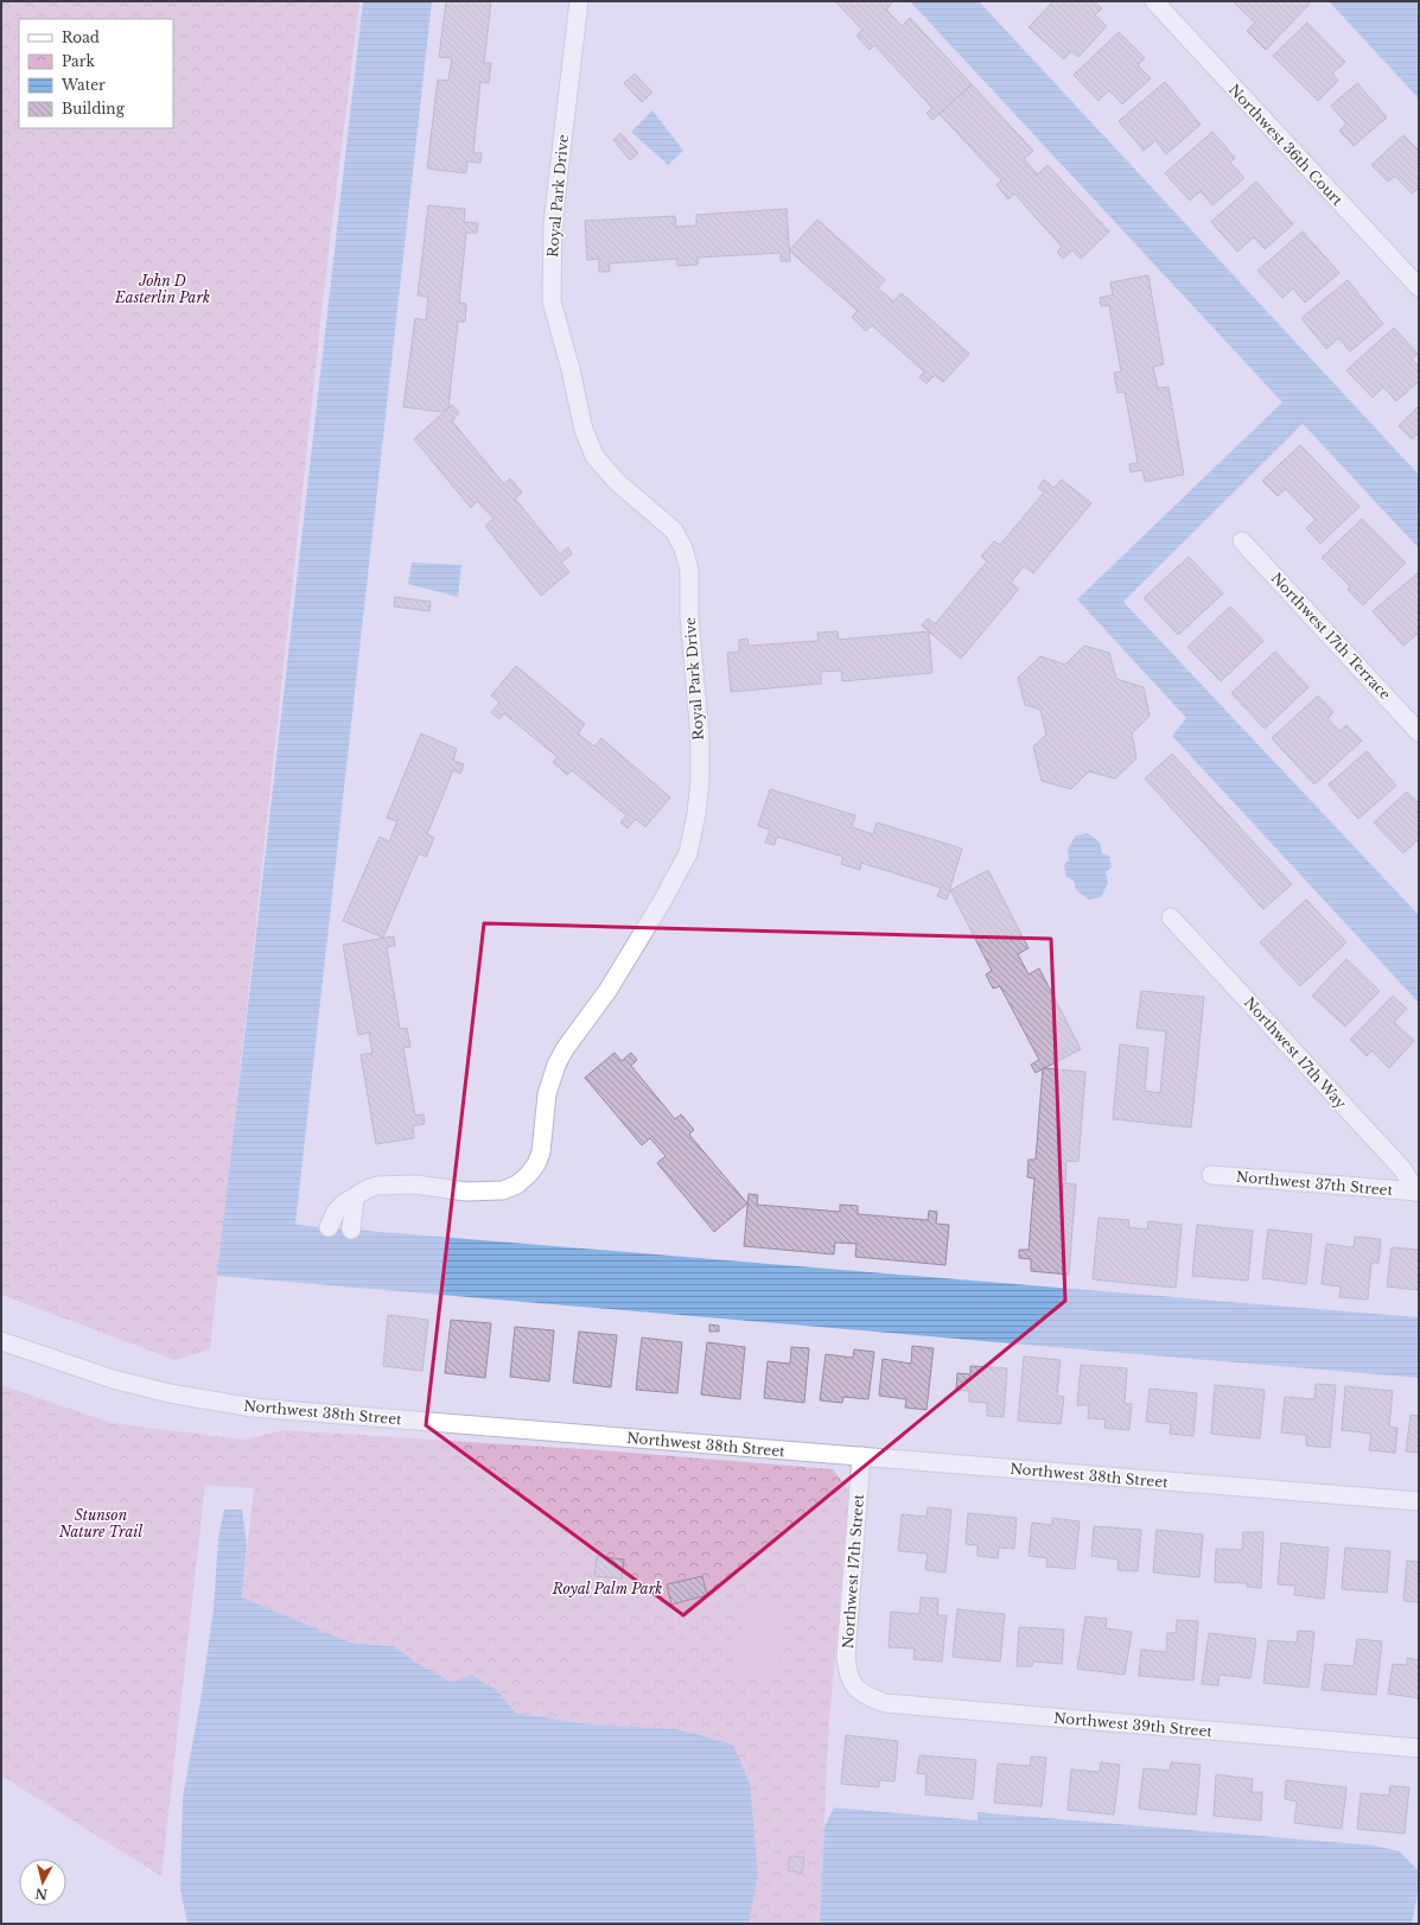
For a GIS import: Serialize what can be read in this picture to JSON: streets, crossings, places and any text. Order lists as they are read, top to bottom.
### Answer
{
  "streets": {
    "street": [
      "Northwest 36th Court",
      "Royal Park Drive",
      "Northwest 17th Terrace",
      "Northwest 17th Way",
      "Northwest 37th Street",
      "Northwest 38th Street",
      "Northwest 17th Street",
      "Northwest 39th Street"
    ]
  },
  "crossings": [
    ["Northwest 17th Way", "Northwest 37th Street"],
    ["Northwest 38th Street", "Northwest 17th Street"],
    ["Northwest 17th Street", "Northwest 39th Street"]
  ],
  "parks": ["John D Easterlin Park", "Stunson Nature Trail", "Royal Palm Park"],
  "legend": [
    "Road",
    "Park",
    "Water",
    "Building"
  ],
  "north": "bottom"
}
